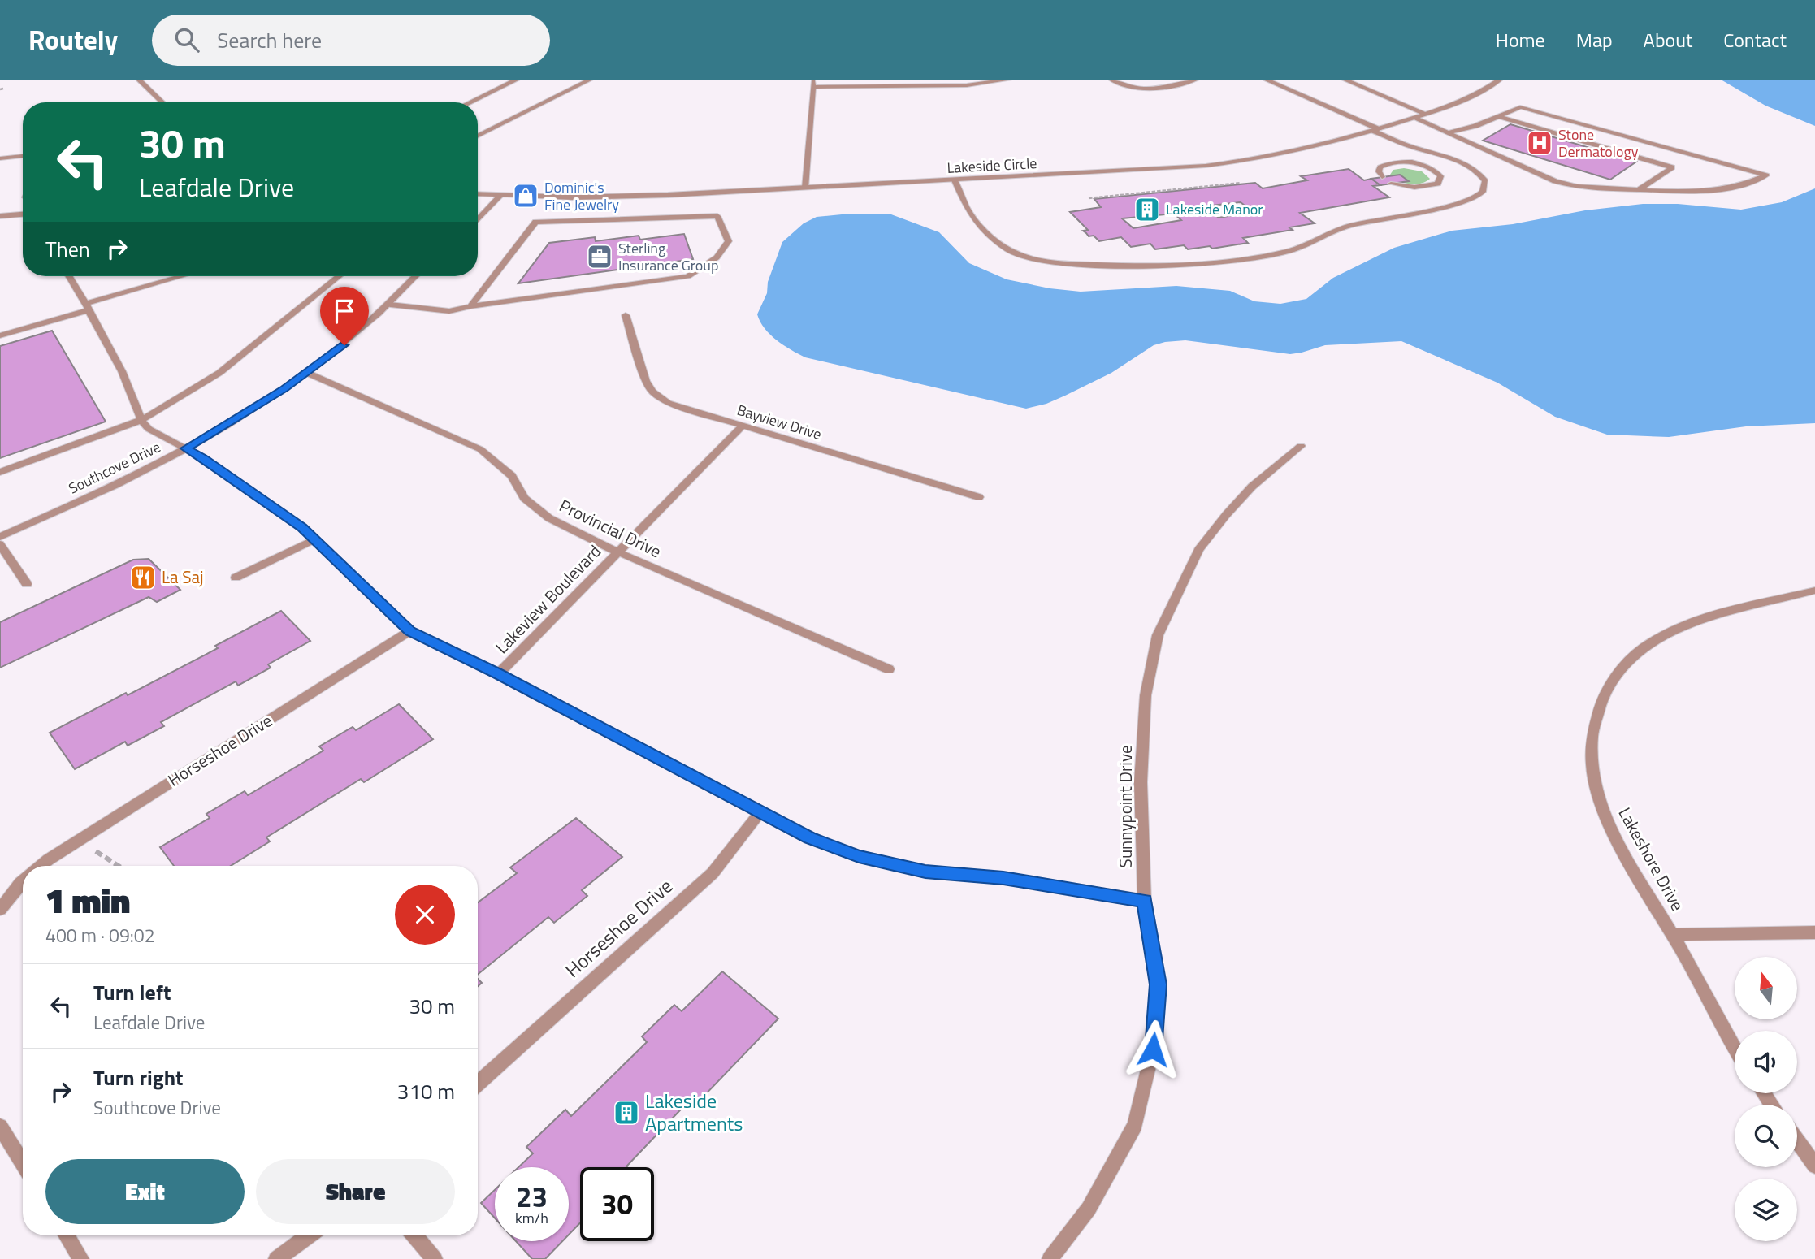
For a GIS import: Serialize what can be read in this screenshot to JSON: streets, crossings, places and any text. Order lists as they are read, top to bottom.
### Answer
{
  "streets": {
    "street": [
      "Lakeside Circle",
      "Bayview Drive",
      "Southcove Drive",
      "Provincial Drive",
      "Lakeview Boulevard",
      "Horseshoe Drive",
      "Sunnypoint Drive",
      "Lakeshore Drive"
    ]
  },
  "crossings": [
    ["Bayview Drive", "Lakeview Boulevard"],
    ["Southcove Drive", "Provincial Drive"],
    ["Provincial Drive", "Lakeview Boulevard"]
  ],
  "places": {
    "hospital": ["Stone Dermatology"],
    "shop": ["Dominic's Fine Jewelry"],
    "building": ["Lakeside Manor", "Lakeside Apartments"],
    "office": ["Sterling Insurance Group"],
    "restaurant": ["La Saj"]
  },
  "north": "top",
  "page": {
    "header": "Routely",
    "search": "Search here",
    "nav": [
      "Home",
      "Map",
      "About",
      "Contact"
    ],
    "turn": ["30 m", "Leafdale Drive"],
    "then": "Then",
    "heading": ["1 min", "400 m · 09:02"],
    "list": [
      {
        "name": "Turn left",
        "note": "Leafdale Drive",
        "value": "30 m"
      },
      {
        "name": "Turn right",
        "note": "Southcove Drive",
        "value": "310 m"
      }
    ],
    "buttons": ["Exit", "Share"],
    "speed": "23 km/h",
    "limit": "30"
  }
}
